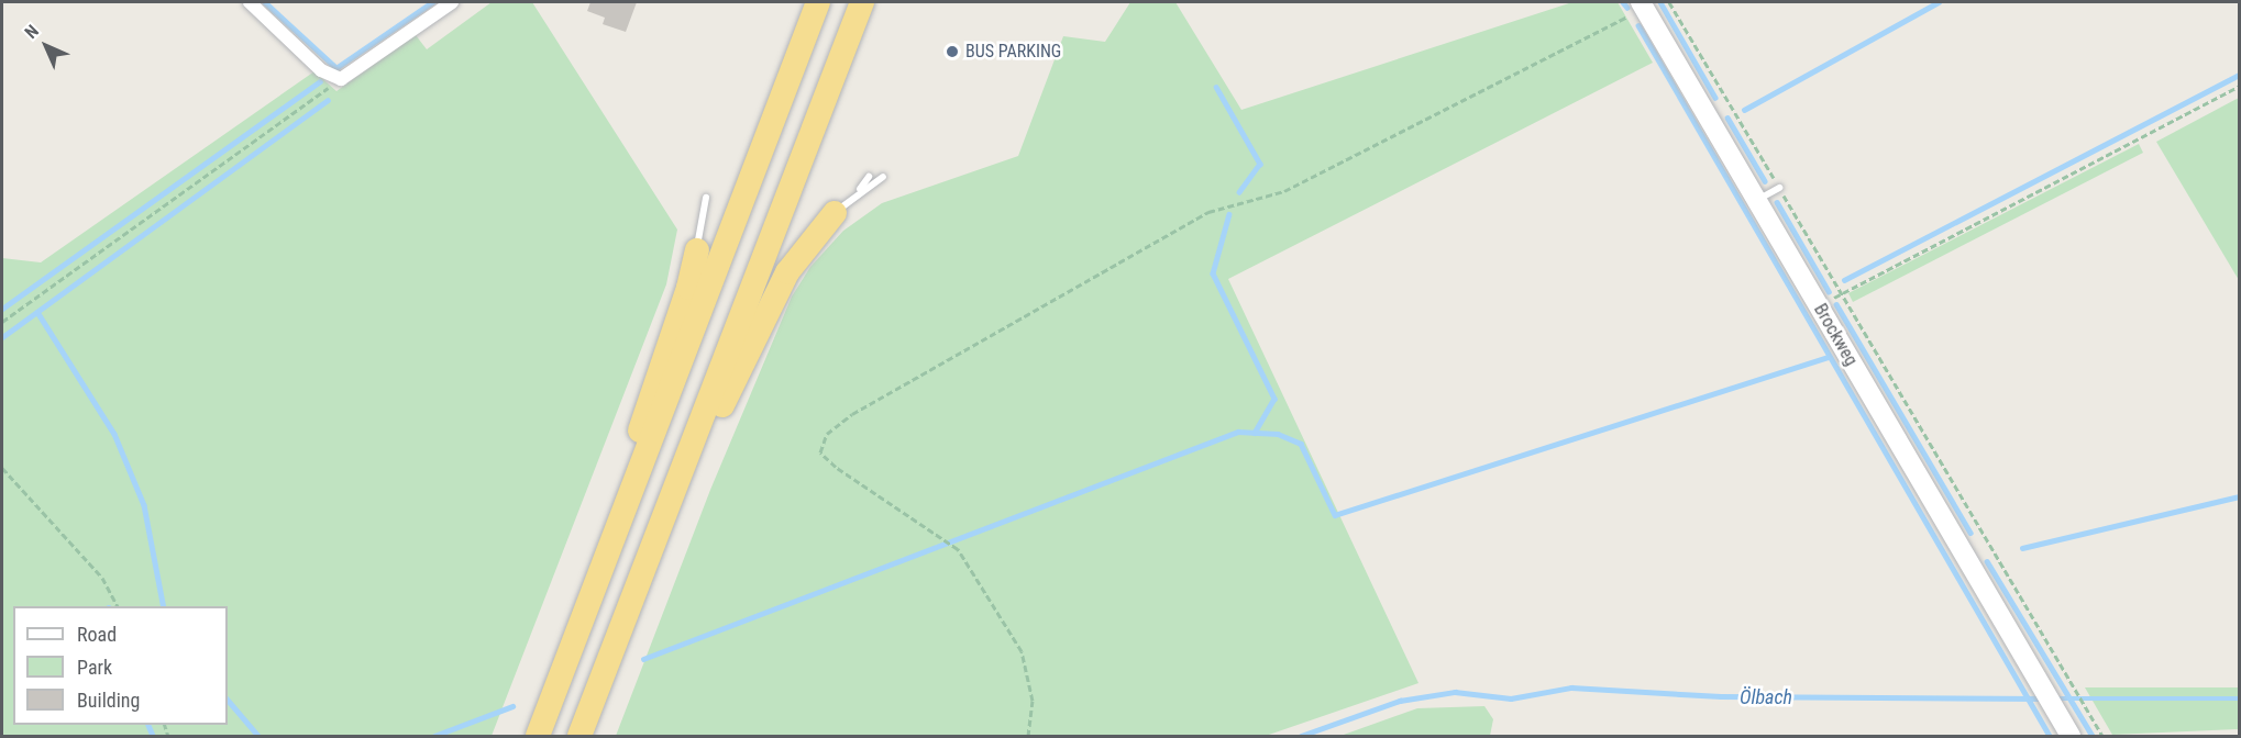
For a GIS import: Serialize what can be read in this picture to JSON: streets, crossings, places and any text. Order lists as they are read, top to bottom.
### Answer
{
  "streets": {
    "street": ["Brockweg"]
  },
  "water": ["Ölbach"],
  "places": ["BUS PARKING"],
  "legend": ["Road", "Park", "Building"],
  "north": "top left"
}
